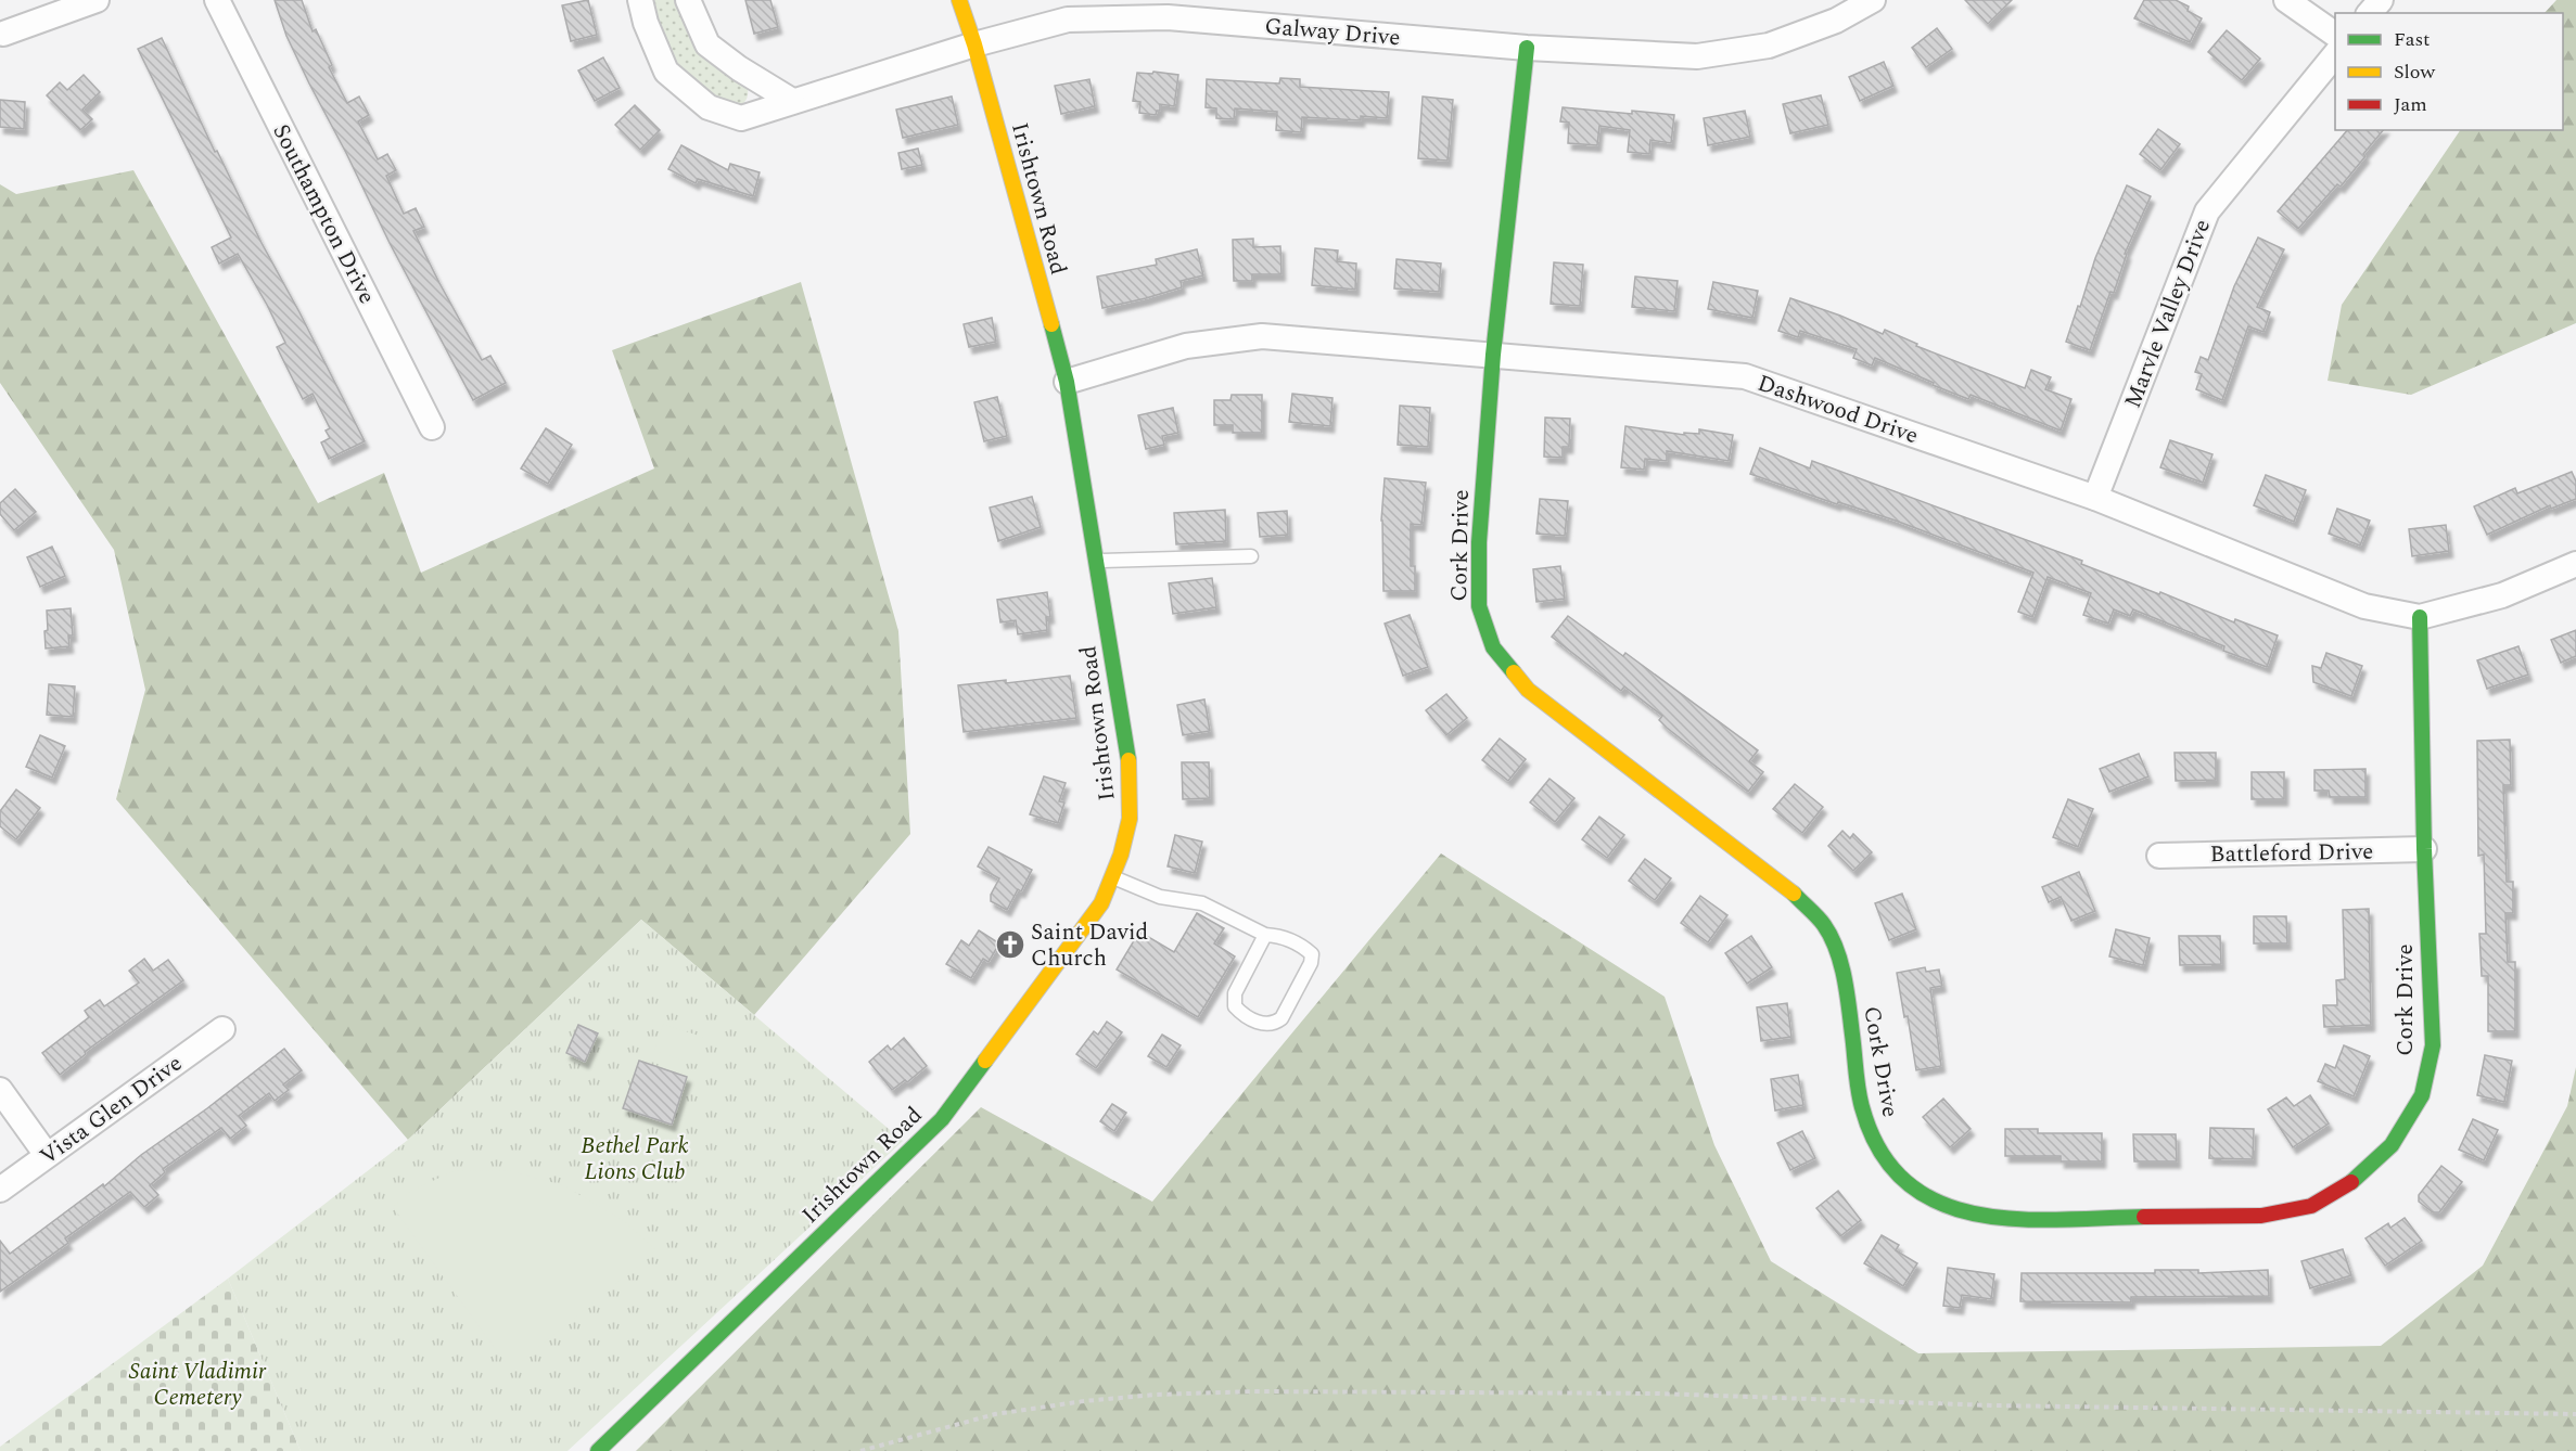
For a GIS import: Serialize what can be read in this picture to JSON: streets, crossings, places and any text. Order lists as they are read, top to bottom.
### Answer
{
  "streets": {
    "street": [
      "Galway Drive",
      "Irishtown Road",
      "Southampton Drive",
      "Marvle Valley Drive",
      "Dashwood Drive",
      "Cork Drive",
      "Battleford Drive",
      "Vista Glen Drive"
    ]
  },
  "crossings": [
    ["Galway Drive", "Irishtown Road"],
    ["Galway Drive", "Cork Drive"],
    ["Irishtown Road", "Dashwood Drive"],
    ["Marvle Valley Drive", "Dashwood Drive"],
    ["Dashwood Drive", "Cork Drive"],
    ["Cork Drive", "Battleford Drive"]
  ],
  "parks": ["Bethel Park Lions Club", "Saint Vladimir Cemetery"],
  "places": {
    "church": ["Saint David Church"]
  },
  "legend": ["Fast", "Slow", "Jam"]
}
